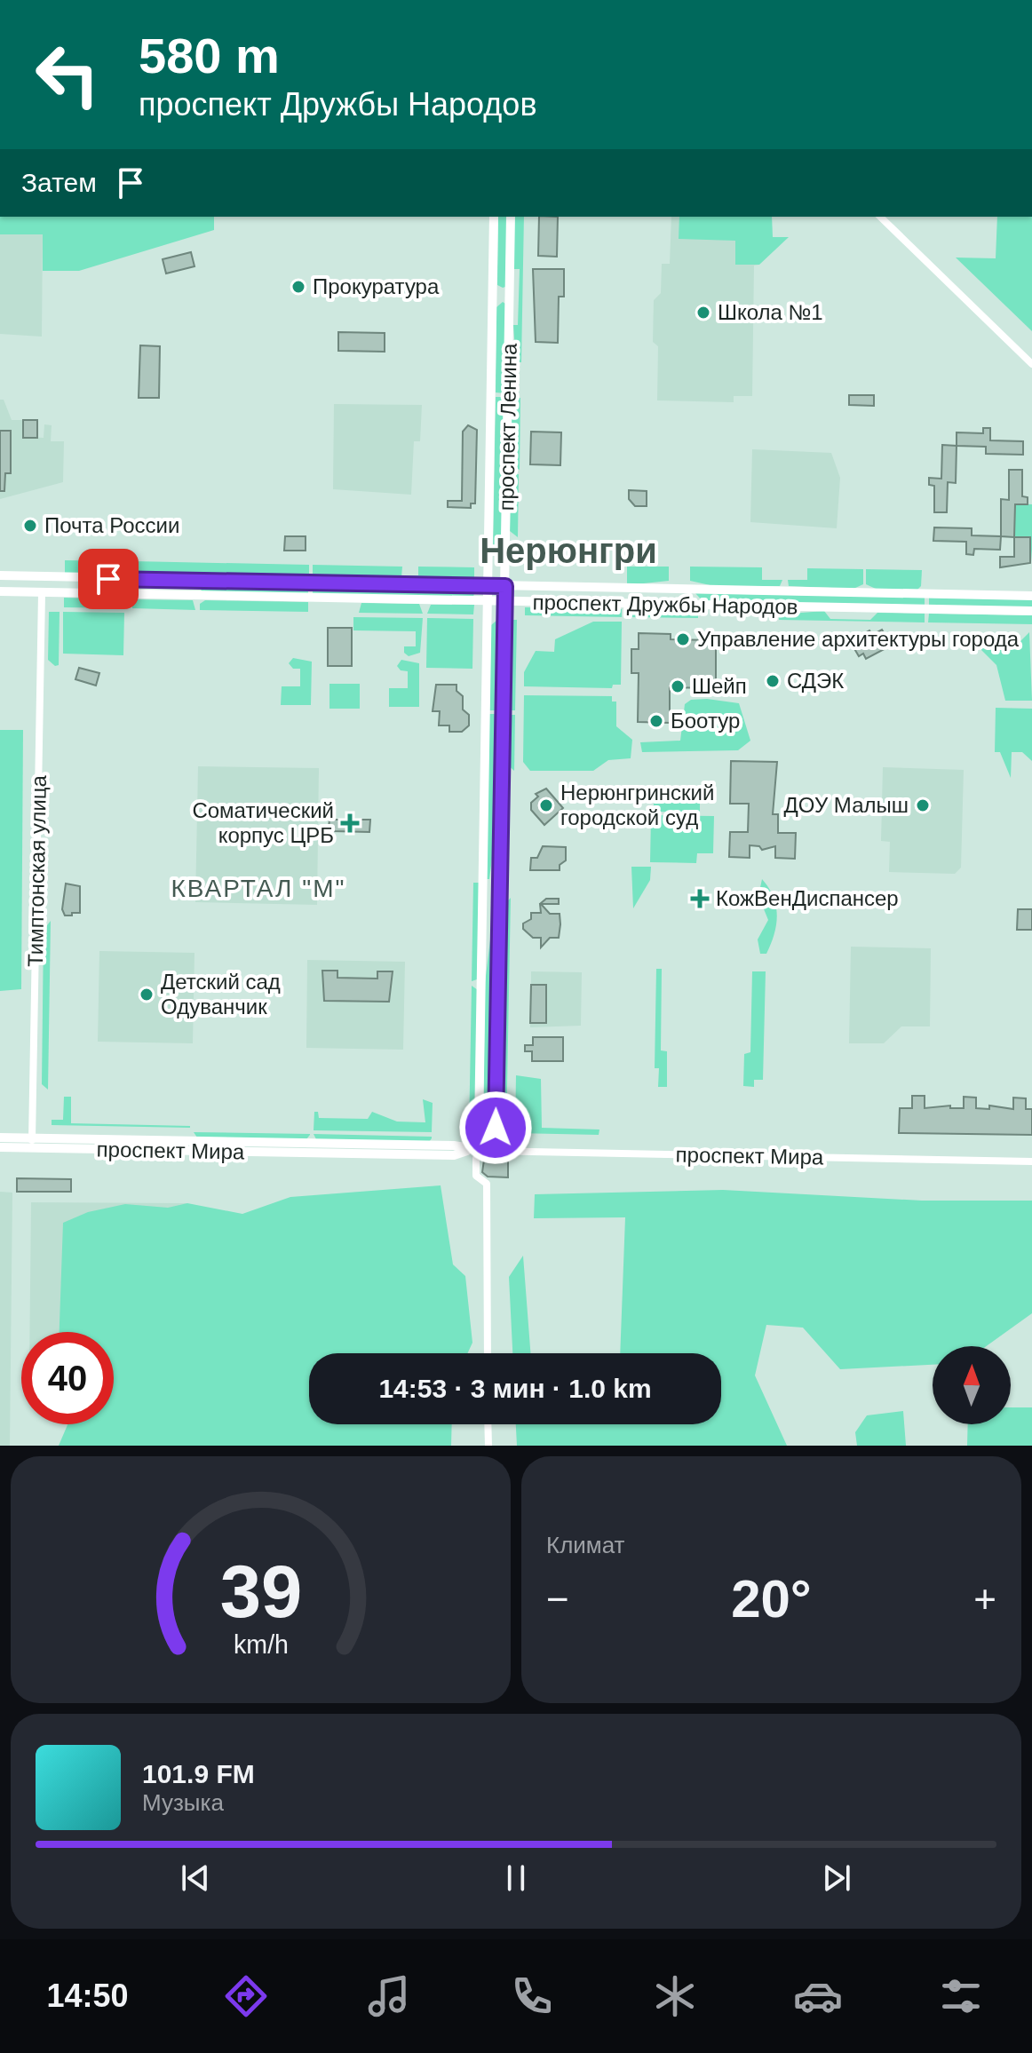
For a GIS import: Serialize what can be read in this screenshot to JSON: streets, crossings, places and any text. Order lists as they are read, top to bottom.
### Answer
{
  "streets": {
    "street": [
      "проспект Ленина",
      "проспект Дружбы Народов",
      "Тимптонская улица",
      "проспект Мира"
    ]
  },
  "crossings": [
    ["проспект Ленина", "проспект Дружбы Народов"],
    ["проспект Ленина", "проспект Мира"],
    ["проспект Дружбы Народов", "Тимптонская улица"],
    ["Тимптонская улица", "проспект Мира"]
  ],
  "districts": ["Нерюнгри", "КВАРТАЛ \"М\""],
  "places": {
    "other": [
      "Прокуратура",
      "Школа №1",
      "Почта России",
      "Управление архитектуры города",
      "СДЭК",
      "Шейп",
      "Боотур",
      "Нерюнгринский городской суд",
      "ДОУ Малыш",
      "Детский сад Одуванчик"
    ],
    "health": ["Соматический корпус ЦРБ", "КожВенДиспансер"]
  },
  "north": "top",
  "page": {
    "turn": ["580 m", "проспект Дружбы Народов"],
    "then": "Затем",
    "limit": "40",
    "trip": "14:53 · 3 мин · 1.0 km",
    "tile": "Климат",
    "heat": ["−", "20°", "+"],
    "song": ["101.9 FM", "Музыка"],
    "tabs": "14:50",
    "gauge": ["39", "km/h"]
  }
}
